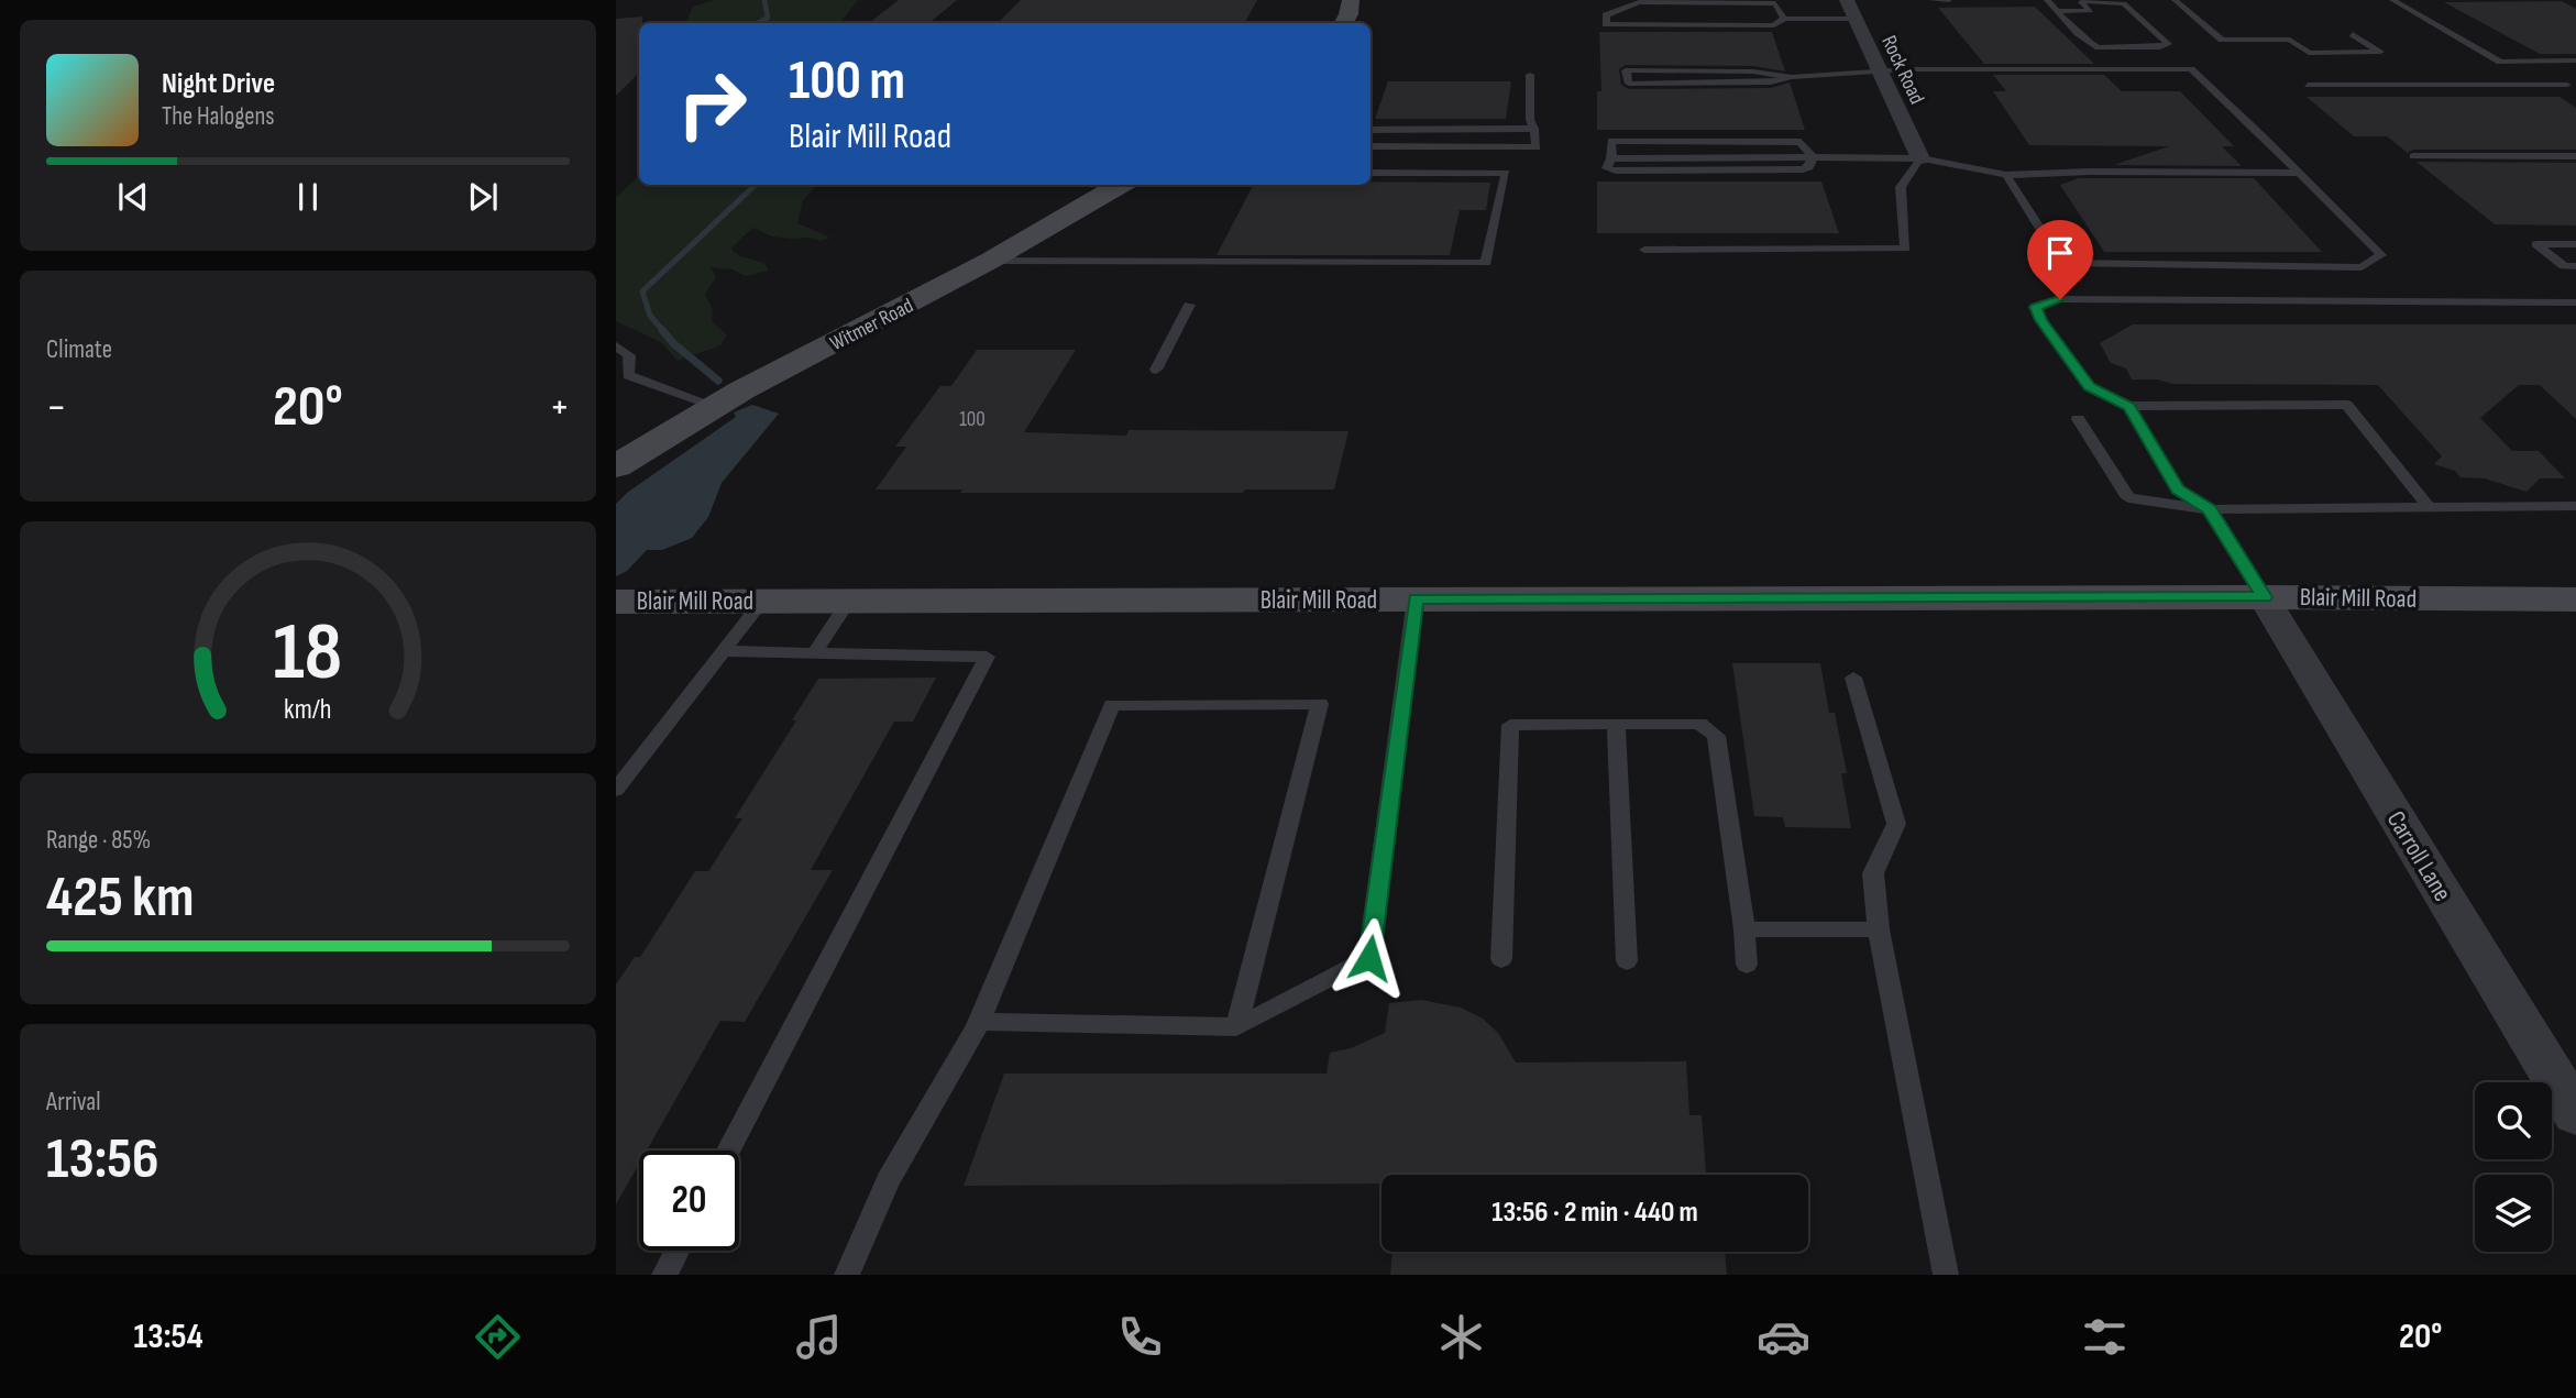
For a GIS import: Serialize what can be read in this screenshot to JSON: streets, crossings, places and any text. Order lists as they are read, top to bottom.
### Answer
{
  "streets": {
    "main road": ["Witmer Road", "Blair Mill Road"],
    "street": ["Rock Road", "Carroll Lane"]
  },
  "crossings": [
    ["Blair Mill Road", "Carroll Lane"]
  ],
  "house_numbers": ["100"],
  "page": {
    "turn": ["100 m", "Blair Mill Road"],
    "song": ["Night Drive", "The Halogens"],
    "tile": [
      "Climate",
      ["Range · 85%", "425 km"],
      ["Arrival", "13:56"]
    ],
    "heat": ["−", "20°", "+"],
    "limit": "20",
    "trip": "13:56 · 2 min · 440 m",
    "tabs": ["13:54", "20°"],
    "gauge": ["18", "km/h"]
  }
}
